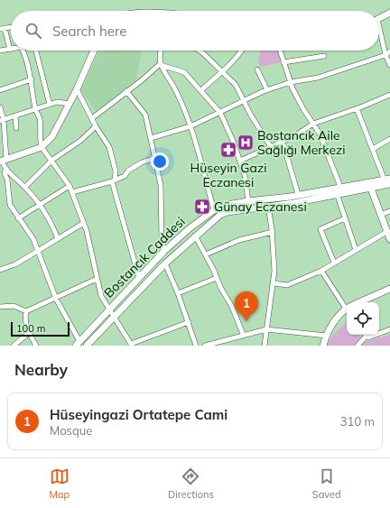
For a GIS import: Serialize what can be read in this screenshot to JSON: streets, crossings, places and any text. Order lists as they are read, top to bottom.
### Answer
{
  "streets": {
    "main road": ["Bostancık Caddesi"]
  },
  "places": {
    "hospital": ["Bostancık Aile Sağlığı Merkezi"],
    "pharmacy": ["Hüseyin Gazi Eczanesi", "Günay Eczanesi"]
  },
  "scale_bar": "100 m",
  "page": {
    "search": "Search here",
    "pins": "1",
    "scale": "100 m",
    "heading": "Nearby",
    "list": [
      {
        "mark": "1",
        "name": "Hüseyingazi Ortatepe Cami",
        "note": "Mosque",
        "value": "310 m"
      }
    ],
    "nav": ["Map", "Directions", "Saved"]
  }
}
